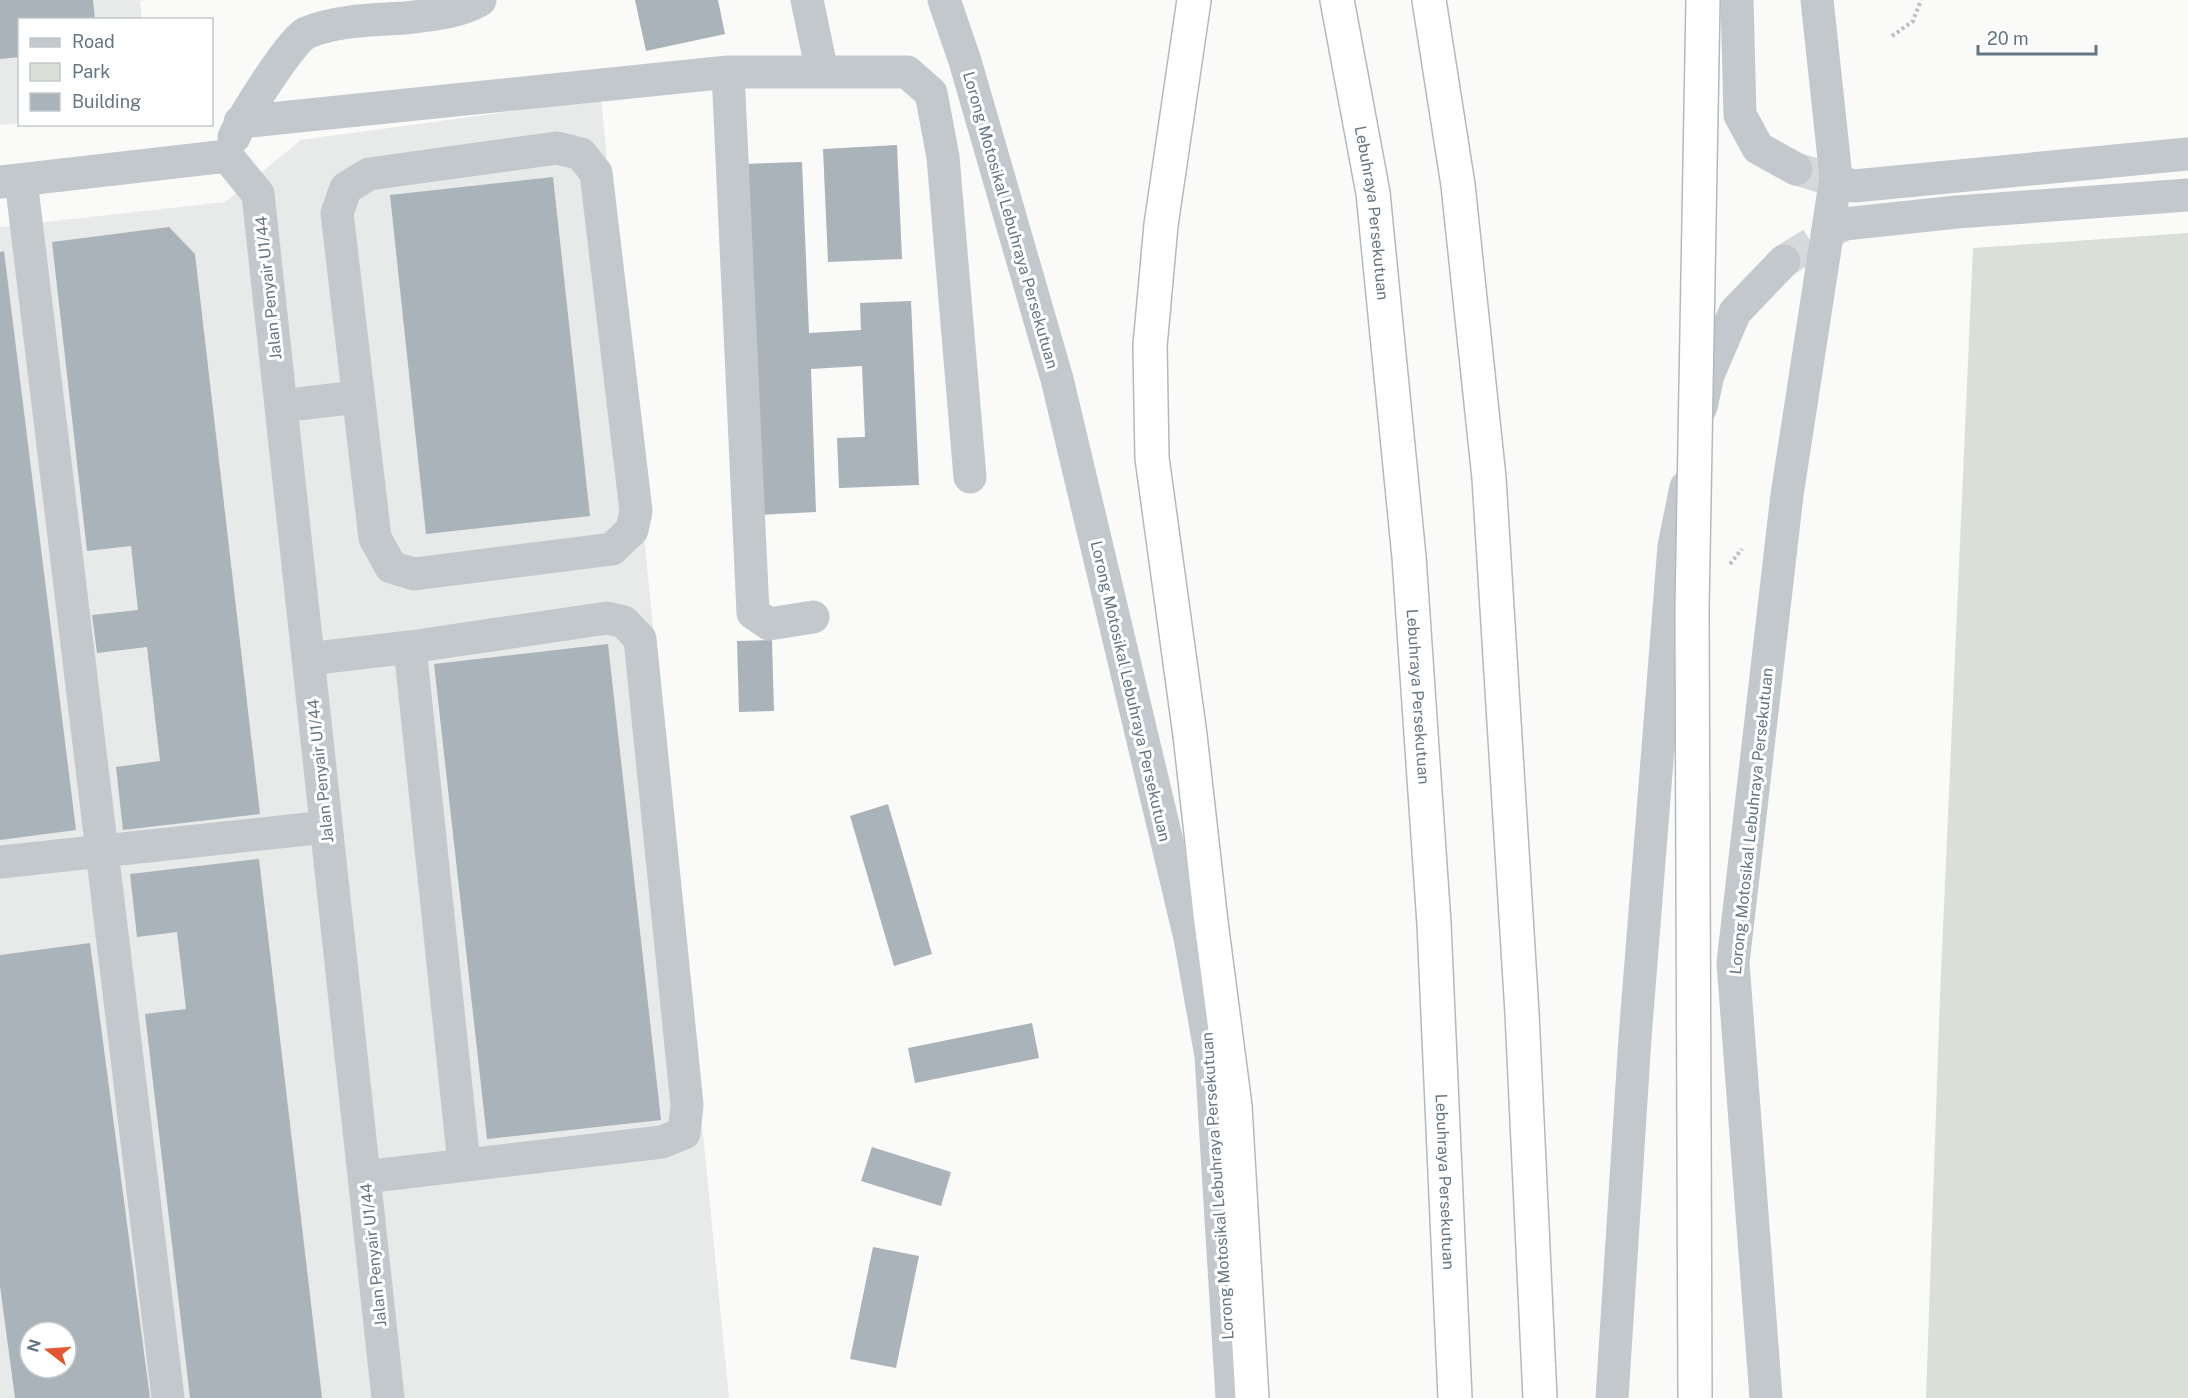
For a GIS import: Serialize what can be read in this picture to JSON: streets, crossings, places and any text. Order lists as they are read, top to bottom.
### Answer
{
  "streets": {
    "highway": ["Lebuhraya Persekutuan"],
    "street": ["Lorong Motosikal Lebuhraya Persekutuan", "Jalan Penyair U1/44"]
  },
  "legend": ["Road", "Park", "Building"],
  "scale_bar": "20 m",
  "north": "left"
}
